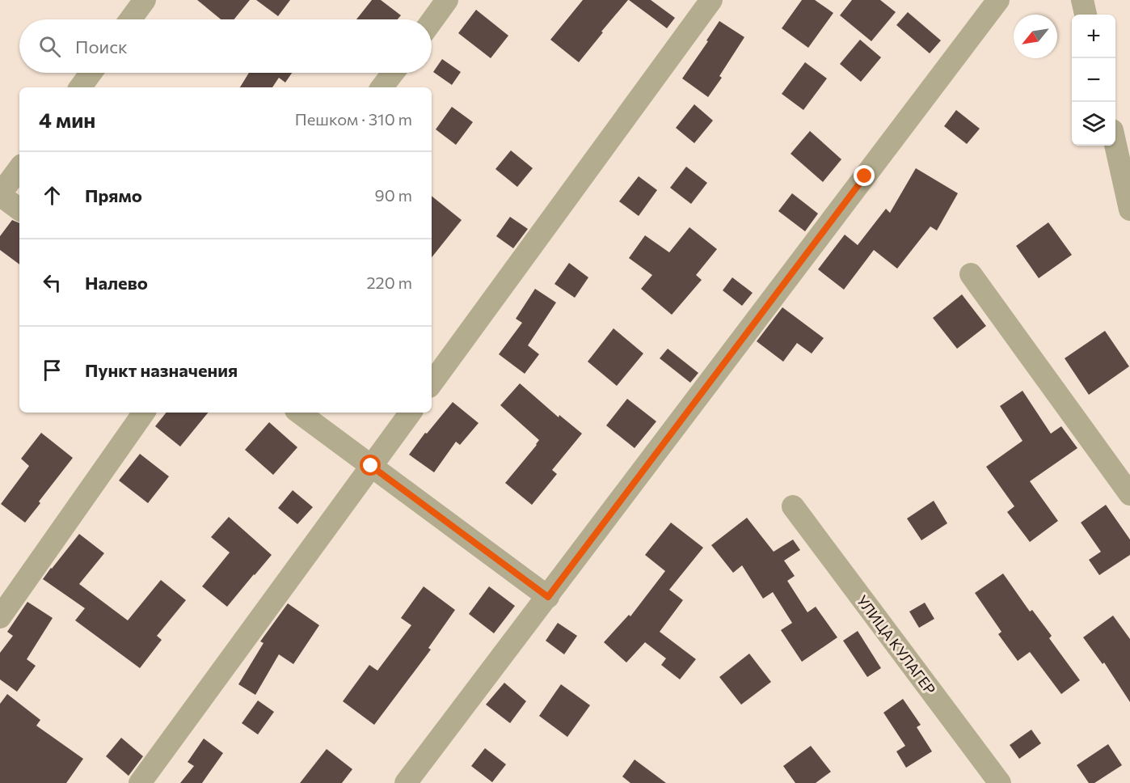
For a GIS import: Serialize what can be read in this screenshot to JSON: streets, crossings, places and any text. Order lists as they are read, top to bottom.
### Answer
{
  "streets": {
    "street": ["УЛИЦА КУЛАГЕР"]
  },
  "north": "bottom left",
  "page": {
    "map_buttons": ["+", "−"],
    "search": "Поиск",
    "heading": ["4 мин", "Пешком · 310 m"],
    "list": [
      ["Прямо", "90 m"],
      ["Налево", "220 m"],
      "Пункт назначения"
    ]
  }
}
